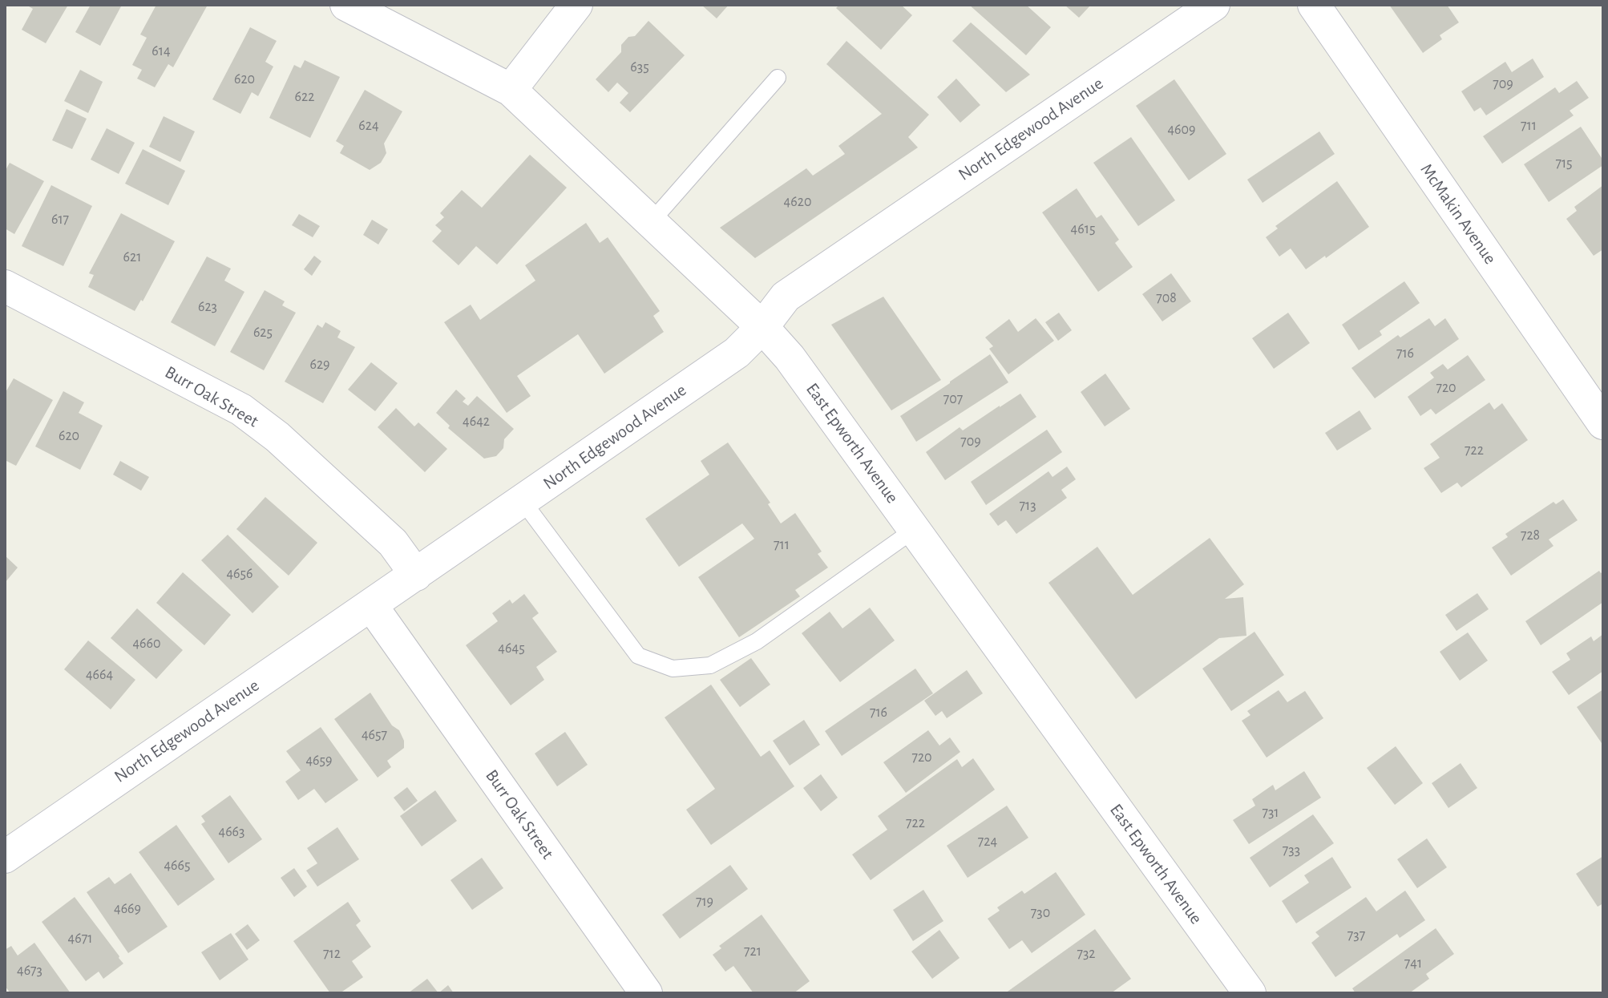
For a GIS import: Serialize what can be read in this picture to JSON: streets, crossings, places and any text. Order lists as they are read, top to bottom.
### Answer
{
  "streets": {
    "street": [
      "North Edgewood Avenue",
      "McMakin Avenue",
      "Burr Oak Street",
      "East Epworth Avenue"
    ]
  },
  "crossings": [
    ["North Edgewood Avenue", "Burr Oak Street"],
    ["North Edgewood Avenue", "East Epworth Avenue"]
  ],
  "house_numbers": [
    "614",
    "635",
    "620",
    "709",
    "622",
    "624",
    "711",
    "4609",
    "715",
    "4620",
    "617",
    "4615",
    "621",
    "708",
    "623",
    "625",
    "716",
    "629",
    "720",
    "707",
    "4642",
    "620",
    "709",
    "722",
    "713",
    "728",
    "711",
    "4656",
    "4660",
    "4645",
    "4664",
    "716",
    "4657",
    "720",
    "4659",
    "731",
    "722",
    "4663",
    "724",
    "733",
    "4665",
    "719",
    "4669",
    "730",
    "737",
    "4671",
    "721",
    "712",
    "732",
    "741",
    "4673"
  ]
}
